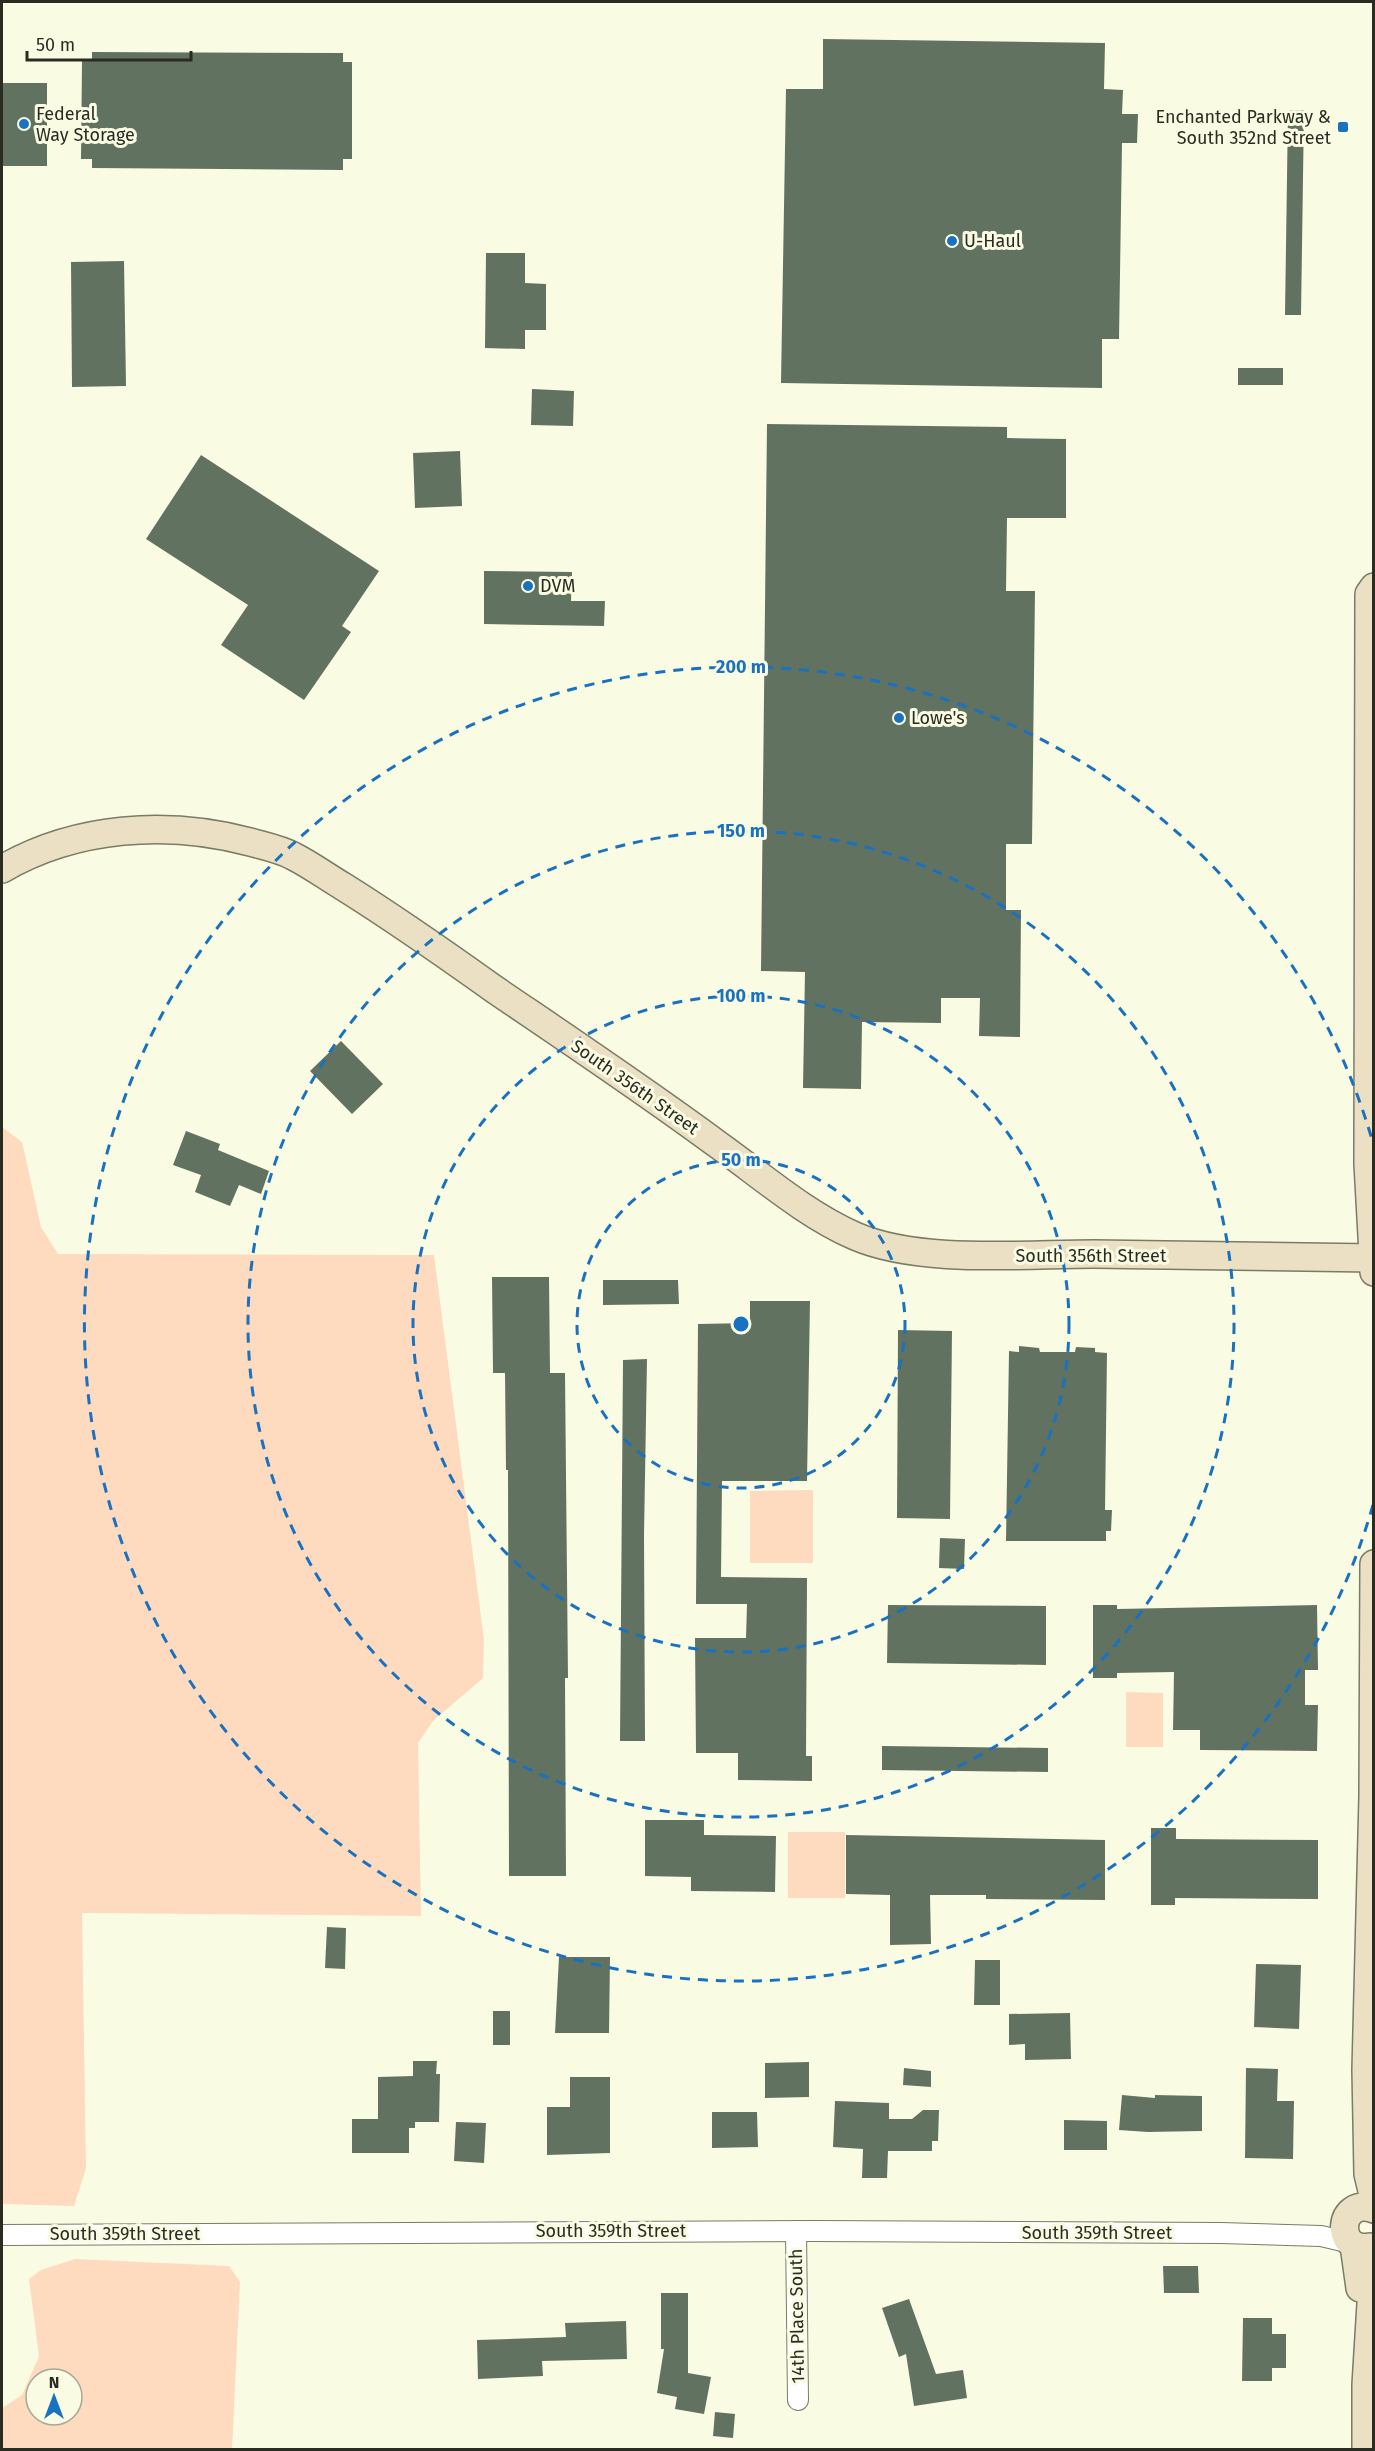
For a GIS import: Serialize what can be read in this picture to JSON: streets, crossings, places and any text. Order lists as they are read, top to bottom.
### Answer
{
  "streets": {
    "main road": ["South 356th Street"],
    "street": ["South 359th Street", "14th Place South"]
  },
  "crossings": [
    ["South 359th Street", "14th Place South"]
  ],
  "places": {
    "other": [
      "Federal Way Storage",
      "U-Haul",
      "DVM",
      "Lowe's"
    ],
    "transit": ["Enchanted Parkway & South 352nd Street"]
  },
  "scale_bar": "50 m",
  "north": "top",
  "rings": [
    "200 m",
    "150 m",
    "100 m",
    "50 m"
  ]
}
